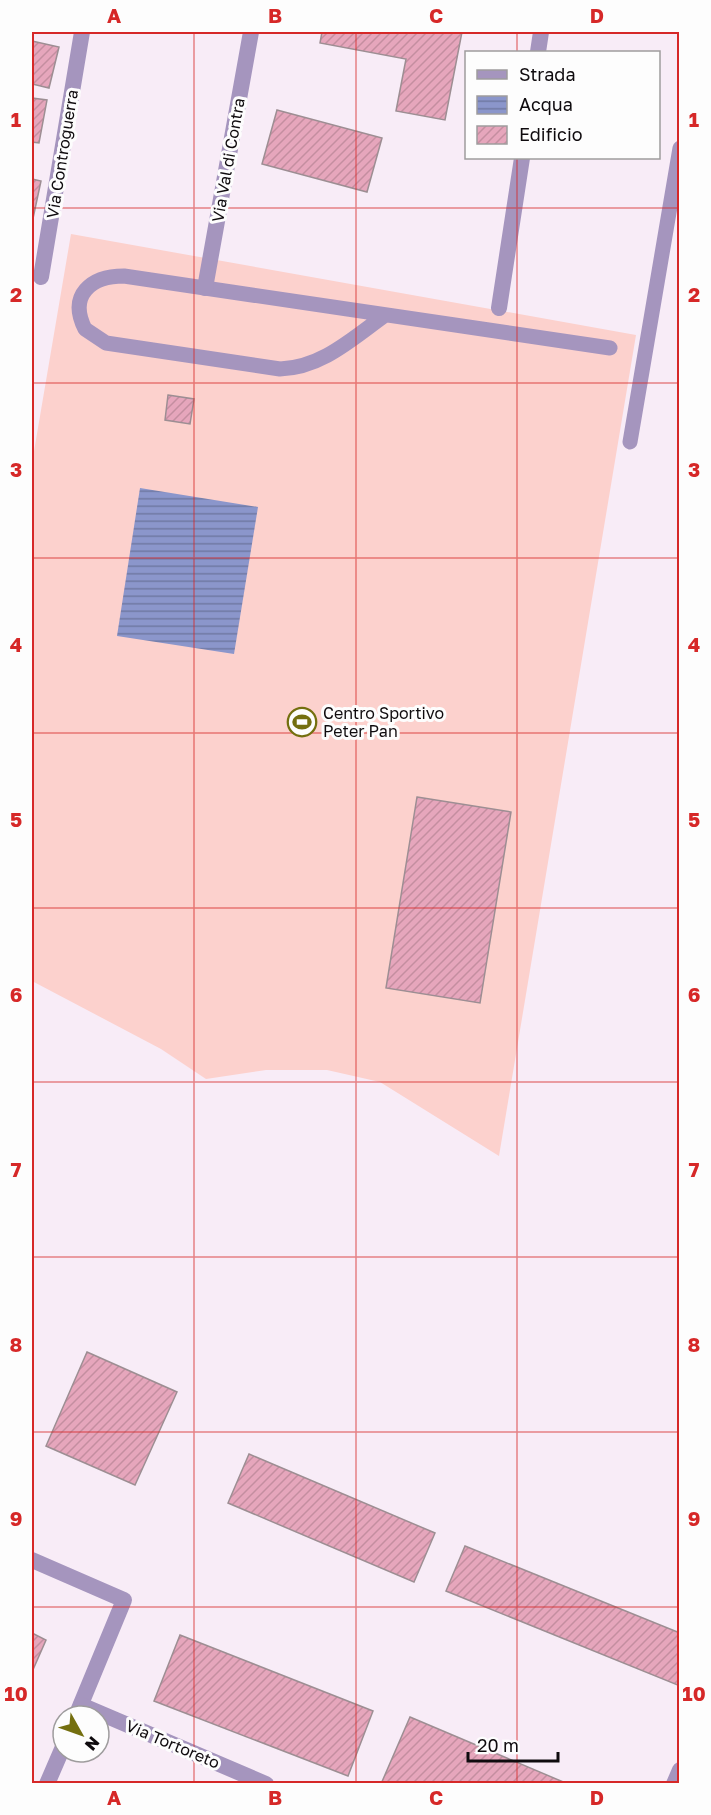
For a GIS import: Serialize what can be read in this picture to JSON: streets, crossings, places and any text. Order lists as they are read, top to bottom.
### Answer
{
  "streets": {
    "street": ["Via Controguerra", "Via Val di Contra", "Via Tortoreto"]
  },
  "places": {
    "sports": ["Centro Sportivo Peter Pan"]
  },
  "legend": ["Strada", "Acqua", "Edificio"],
  "scale_bar": "20 m",
  "north": "bottom right",
  "grid": {
    "columns": [
      "A",
      "B",
      "C",
      "D"
    ],
    "rows": [
      "1",
      "2",
      "3",
      "4",
      "5",
      "6",
      "7",
      "8",
      "9",
      "10"
    ]
  }
}
